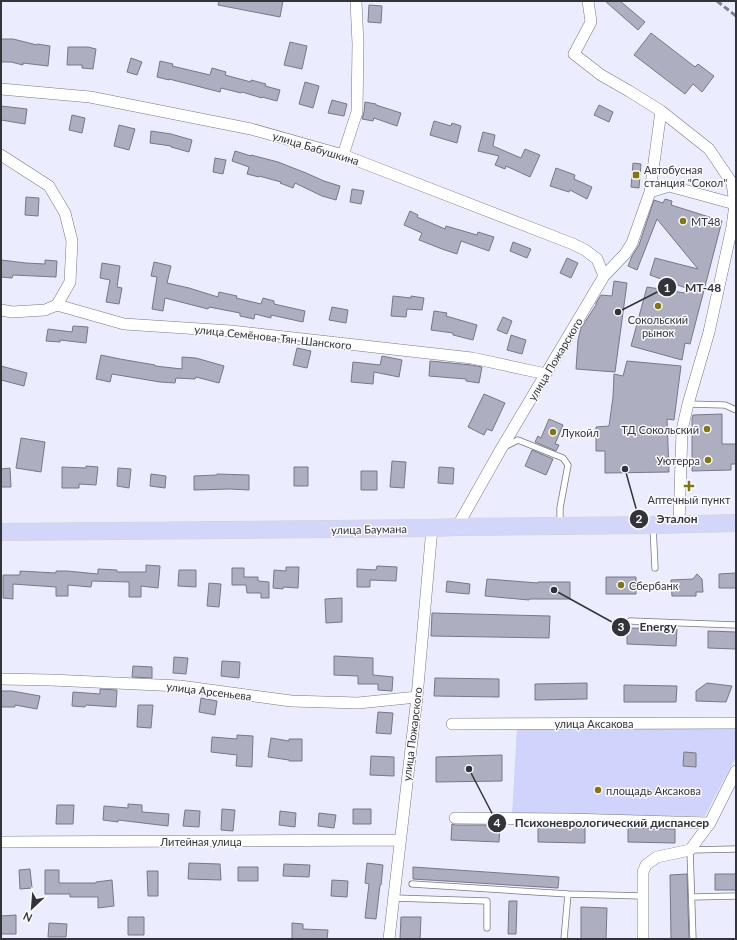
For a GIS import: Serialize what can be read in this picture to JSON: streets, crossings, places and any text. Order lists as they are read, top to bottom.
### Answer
{
  "streets": {
    "main road": ["улица Баумана"],
    "street": [
      "улица Бабушкина",
      "улица Семёнова-Тян-Шанского",
      "улица Пожарского",
      "улица Арсеньева",
      "улица Аксакова",
      "Литейная улица"
    ]
  },
  "crossings": [
    ["улица Бабушкина", "улица Пожарского"],
    ["улица Семёнова-Тян-Шанского", "улица Пожарского"],
    ["улица Пожарского", "улица Баумана"],
    ["улица Пожарского", "улица Арсеньева"],
    ["улица Пожарского", "Литейная улица"]
  ],
  "places": {
    "transit": ["Автобусная станция \"Сокол\""],
    "other": [
      "МТ48",
      "Сокольский рынок",
      "МТ-48",
      "ТД Сокольский",
      "Лукойл",
      "Уютерра",
      "Эталон",
      "Сбербанк",
      "Energy",
      "Психоневрологический диспансер",
      "площадь Аксакова"
    ],
    "health": ["Аптечный пункт"]
  },
  "north": "bottom left"
}
